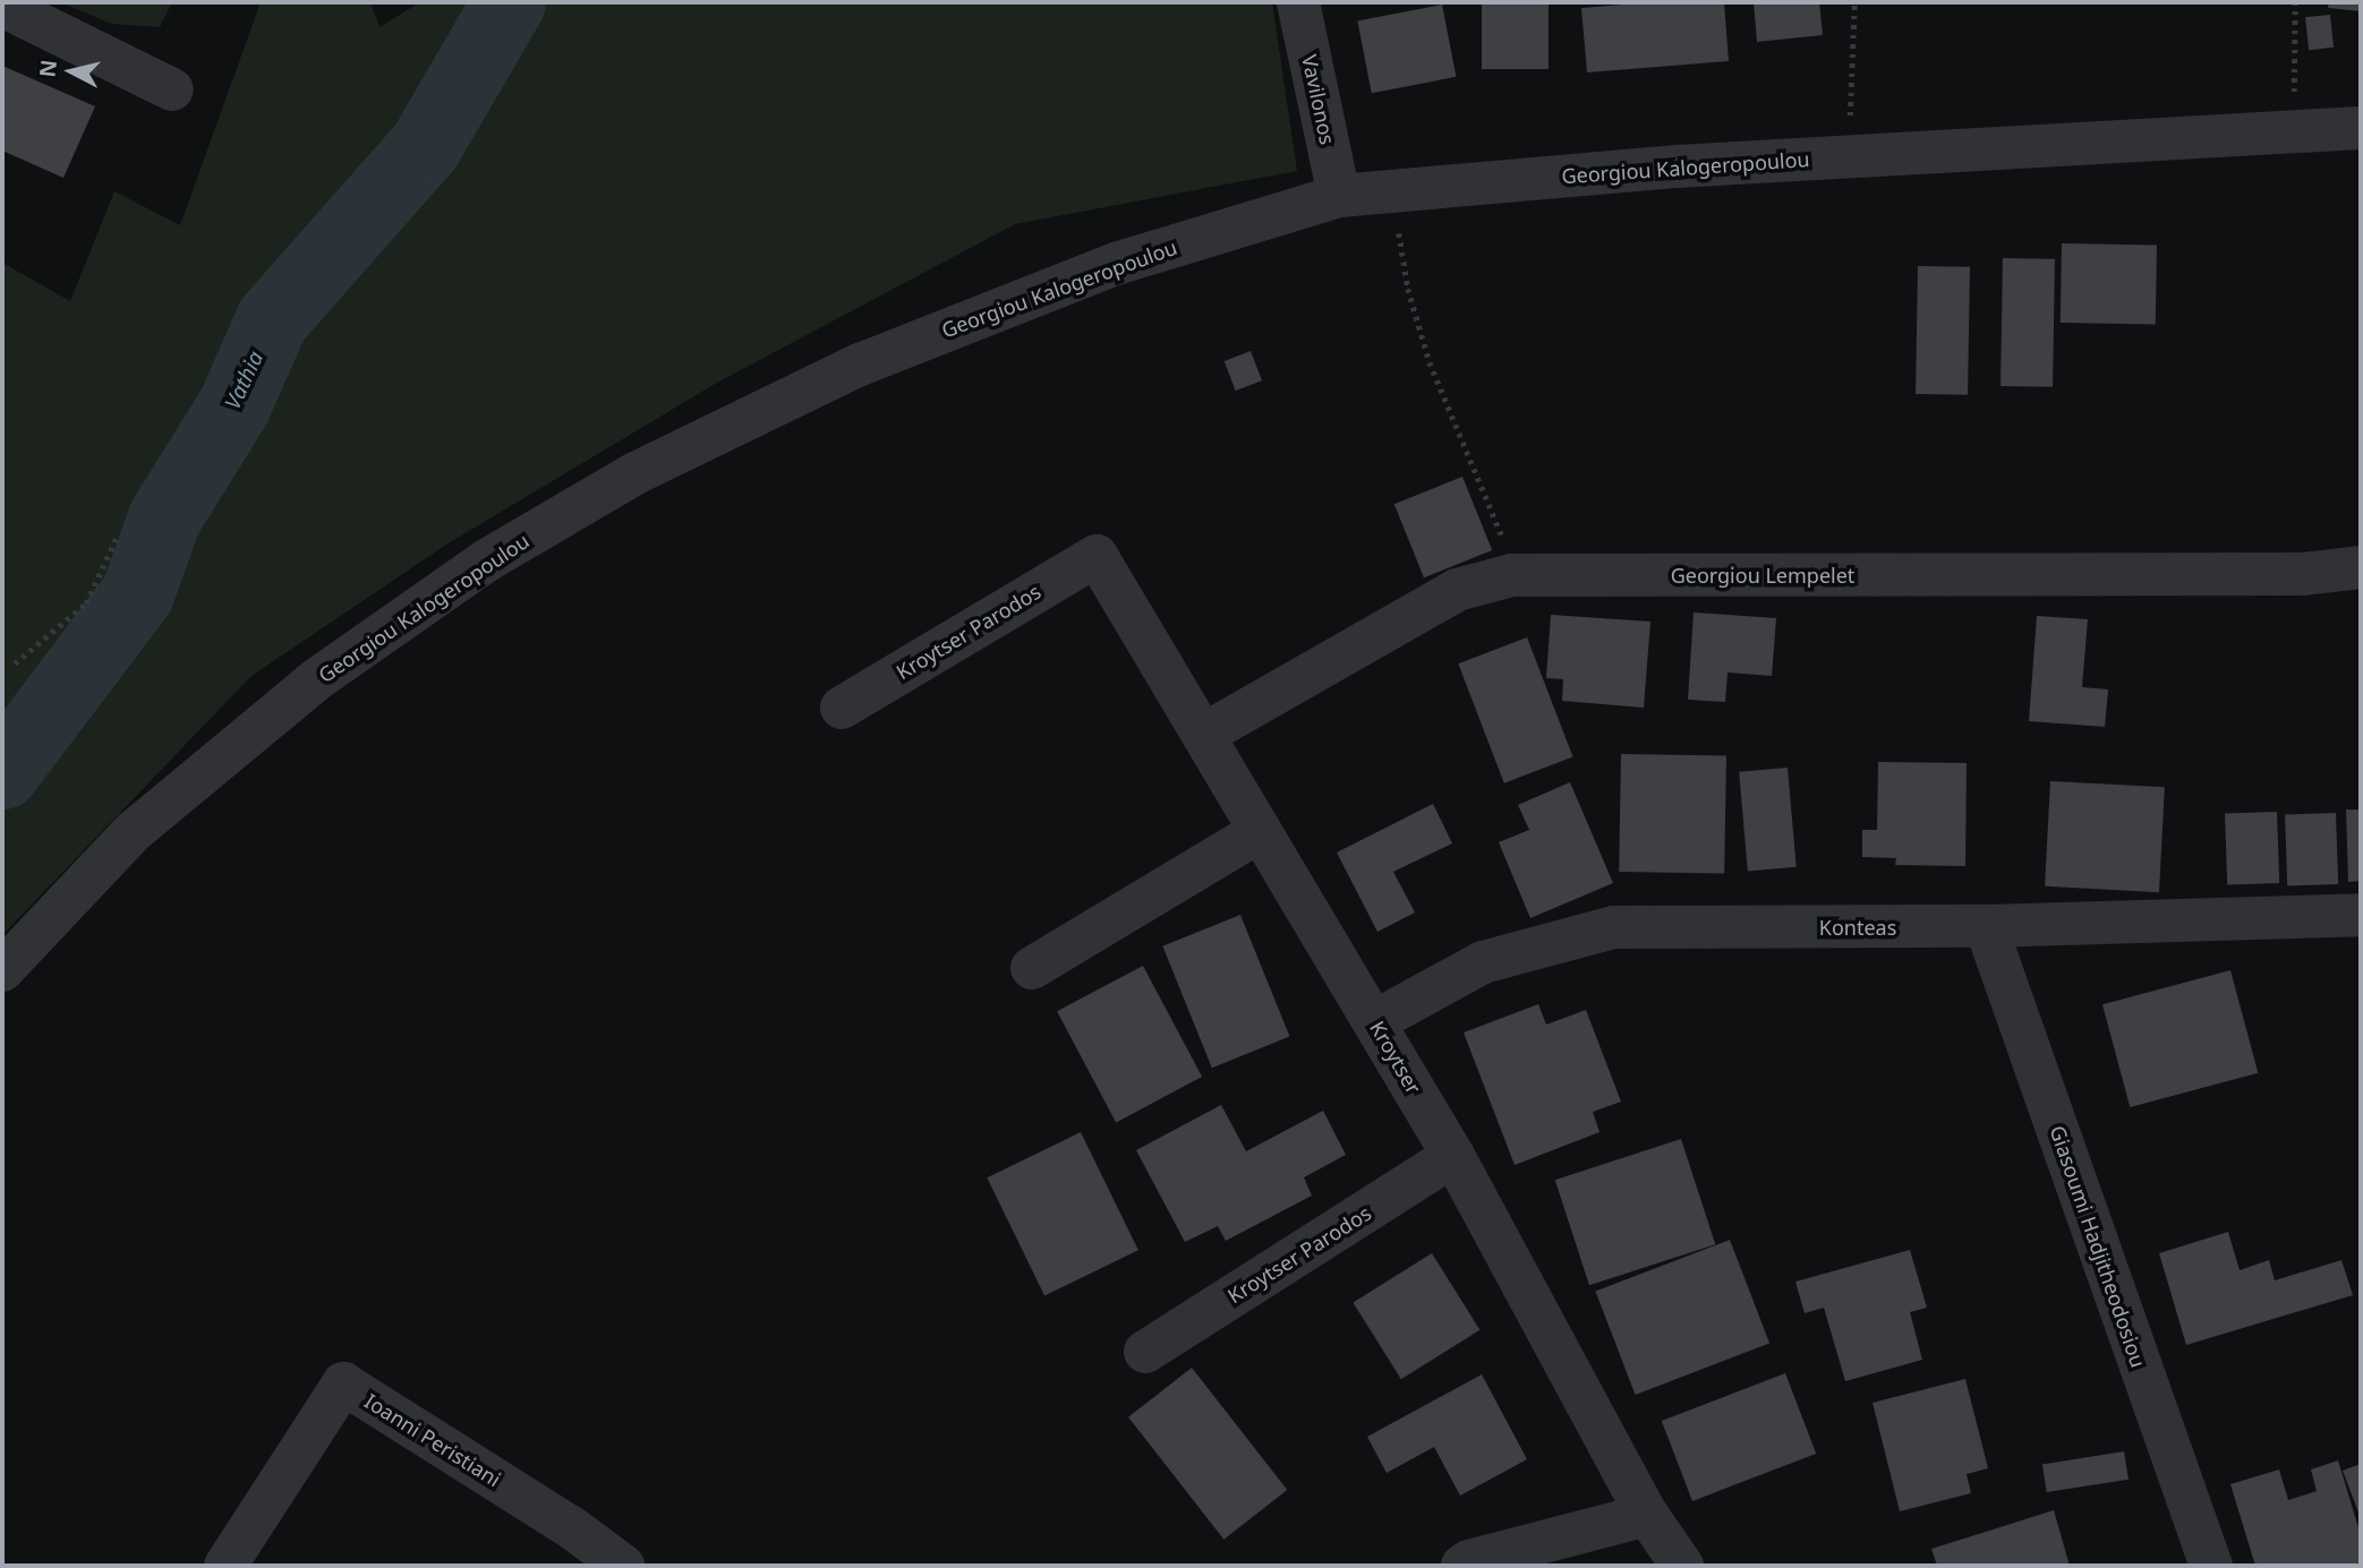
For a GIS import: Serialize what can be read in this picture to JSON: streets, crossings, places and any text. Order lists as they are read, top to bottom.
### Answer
{
  "streets": {
    "street": [
      "Vavilonos",
      "Georgiou Kalogeropoulou",
      "Georgiou Lempelet",
      "Kroytser Parodos",
      "Konteas",
      "Kroytser",
      "Giasoumi Hadjitheodosiou",
      "Ioanni Peristiani"
    ]
  },
  "crossings": [
    ["Vavilonos", "Georgiou Kalogeropoulou"],
    ["Georgiou Lempelet", "Kroytser"],
    ["Kroytser Parodos", "Kroytser"],
    ["Konteas", "Kroytser"],
    ["Konteas", "Giasoumi Hadjitheodosiou"]
  ],
  "water": ["Vathia"],
  "north": "left"
}
